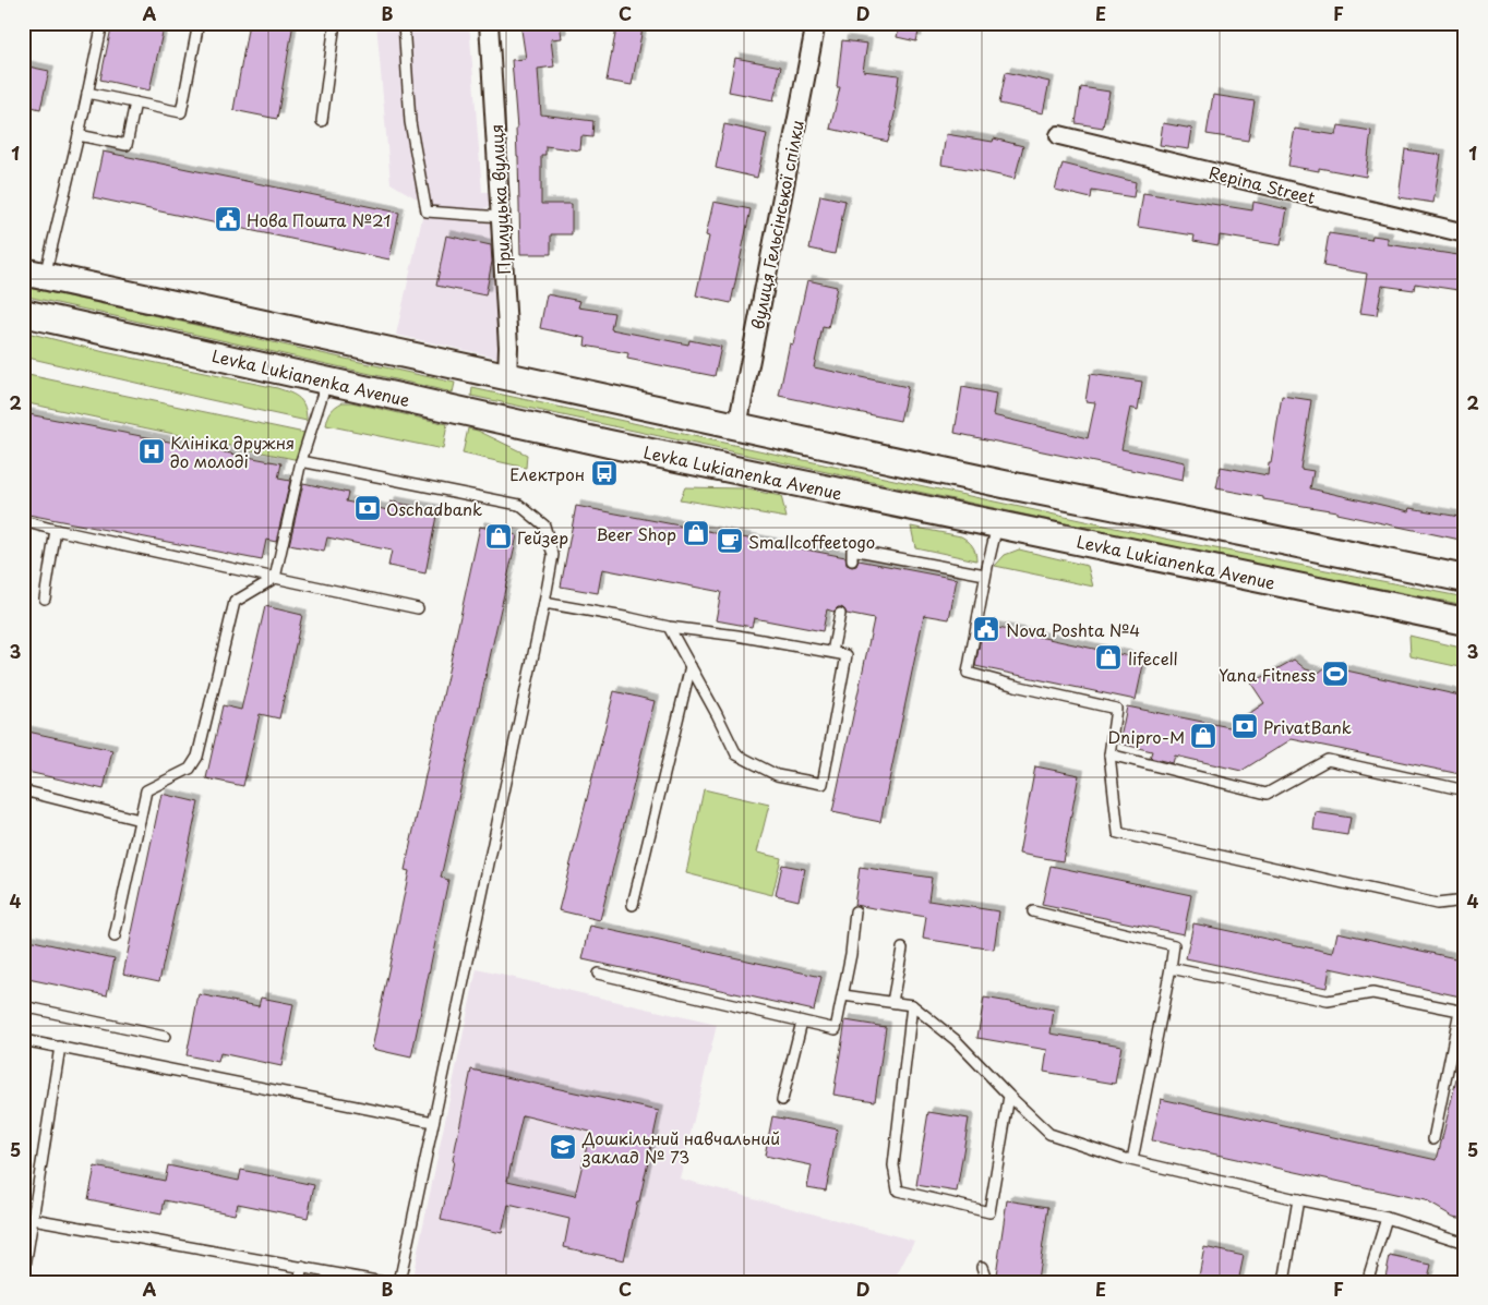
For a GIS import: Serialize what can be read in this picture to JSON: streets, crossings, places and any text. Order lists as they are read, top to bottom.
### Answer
{
  "streets": {
    "main road": ["Levka Lukianenka Avenue"],
    "street": ["Repina Street", "Прилуцька вулиця", "вулиця Гельсінської спілки"]
  },
  "places": {
    "public building": ["Нова Пошта №21", "Nova Poshta №4"],
    "hospital": ["Клініка дружня до молоді"],
    "bus stop": ["Електрон"],
    "bank": ["Oschadbank", "PrivatBank"],
    "shop": [
      "Beer Shop",
      "Гейзер",
      "lifecell",
      "Dnipro-M"
    ],
    "cafe": ["Smallcoffeetogo"],
    "sports": ["Yana Fitness"],
    "school or university": ["Дошкільний навчальний заклад № 73"]
  },
  "grid": {
    "columns": [
      "A",
      "B",
      "C",
      "D",
      "E",
      "F"
    ],
    "rows": [
      "1",
      "2",
      "3",
      "4",
      "5"
    ]
  }
}
